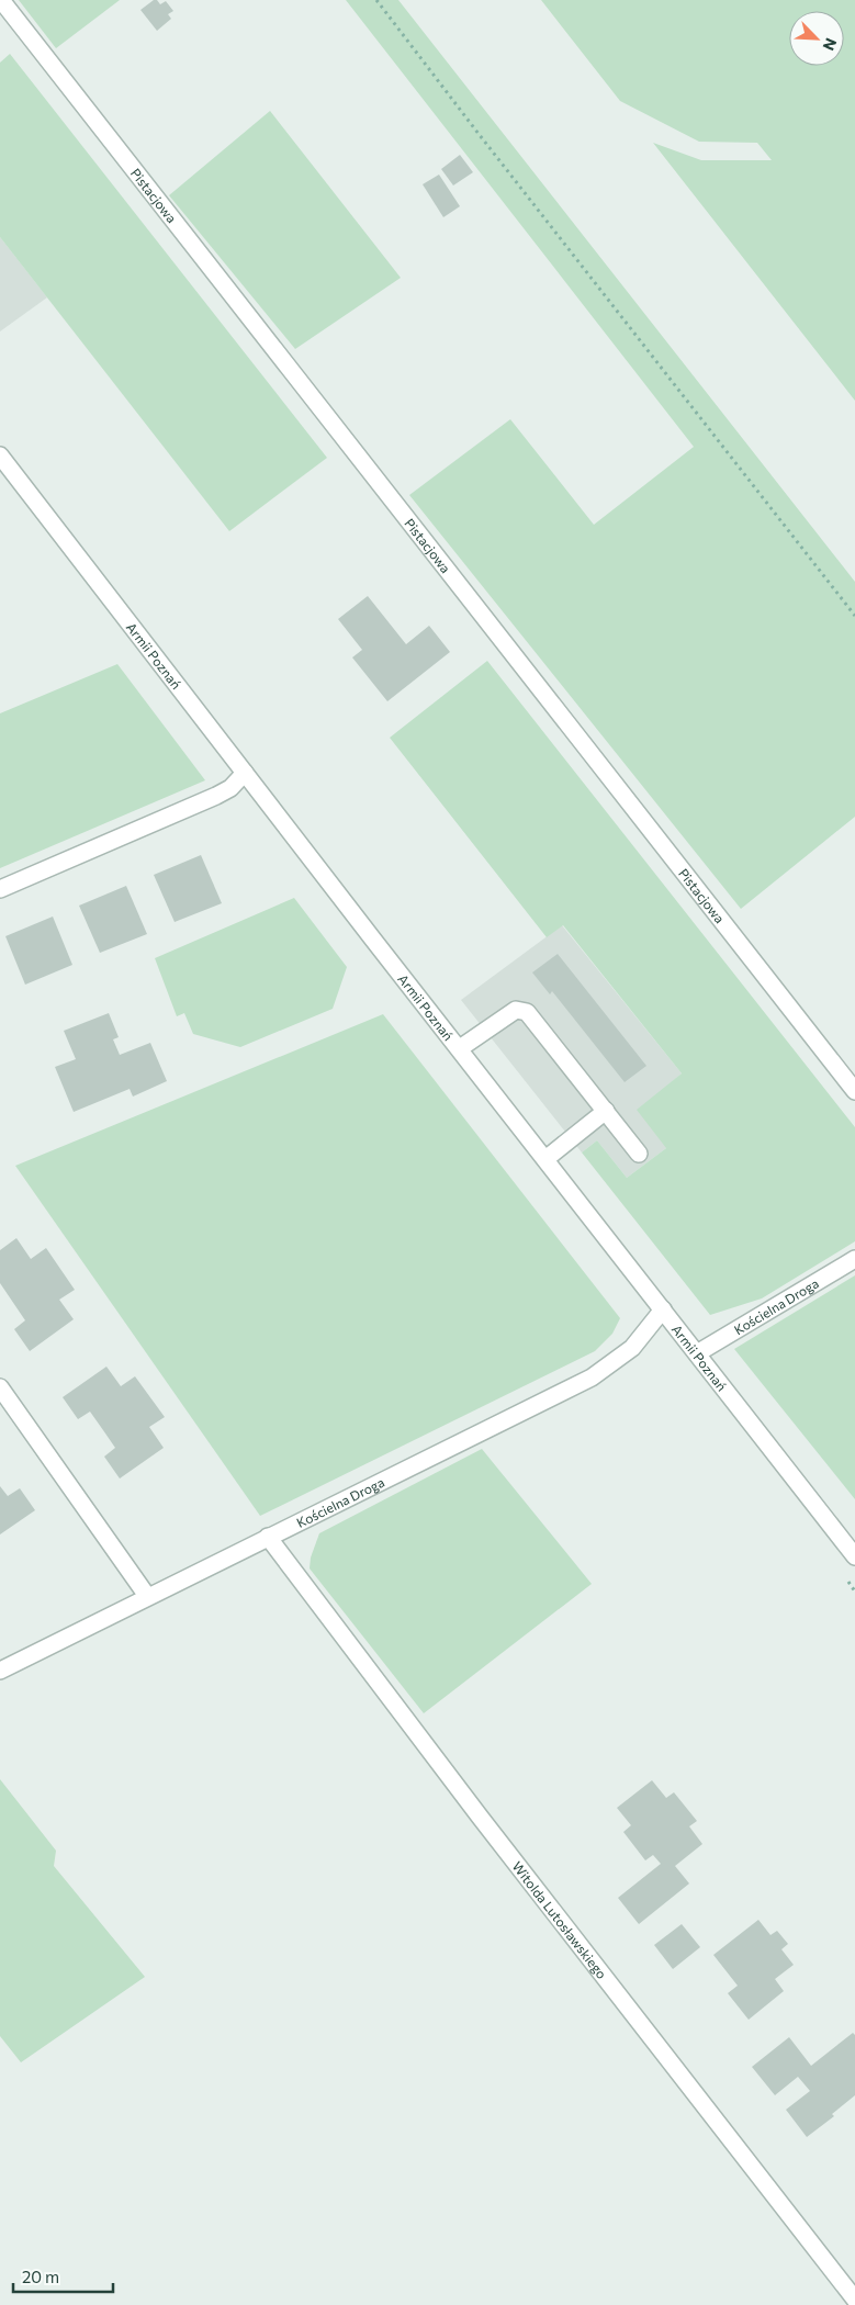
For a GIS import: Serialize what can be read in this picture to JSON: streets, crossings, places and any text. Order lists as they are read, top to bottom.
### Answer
{
  "streets": {
    "street": [
      "Pistacjowa",
      "Armii Poznań",
      "Kościelna Droga",
      "Witolda Lutosławskiego"
    ]
  },
  "crossings": [
    ["Armii Poznań", "Kościelna Droga"],
    ["Kościelna Droga", "Witolda Lutosławskiego"]
  ],
  "scale_bar": "20 m",
  "north": "bottom right"
}
